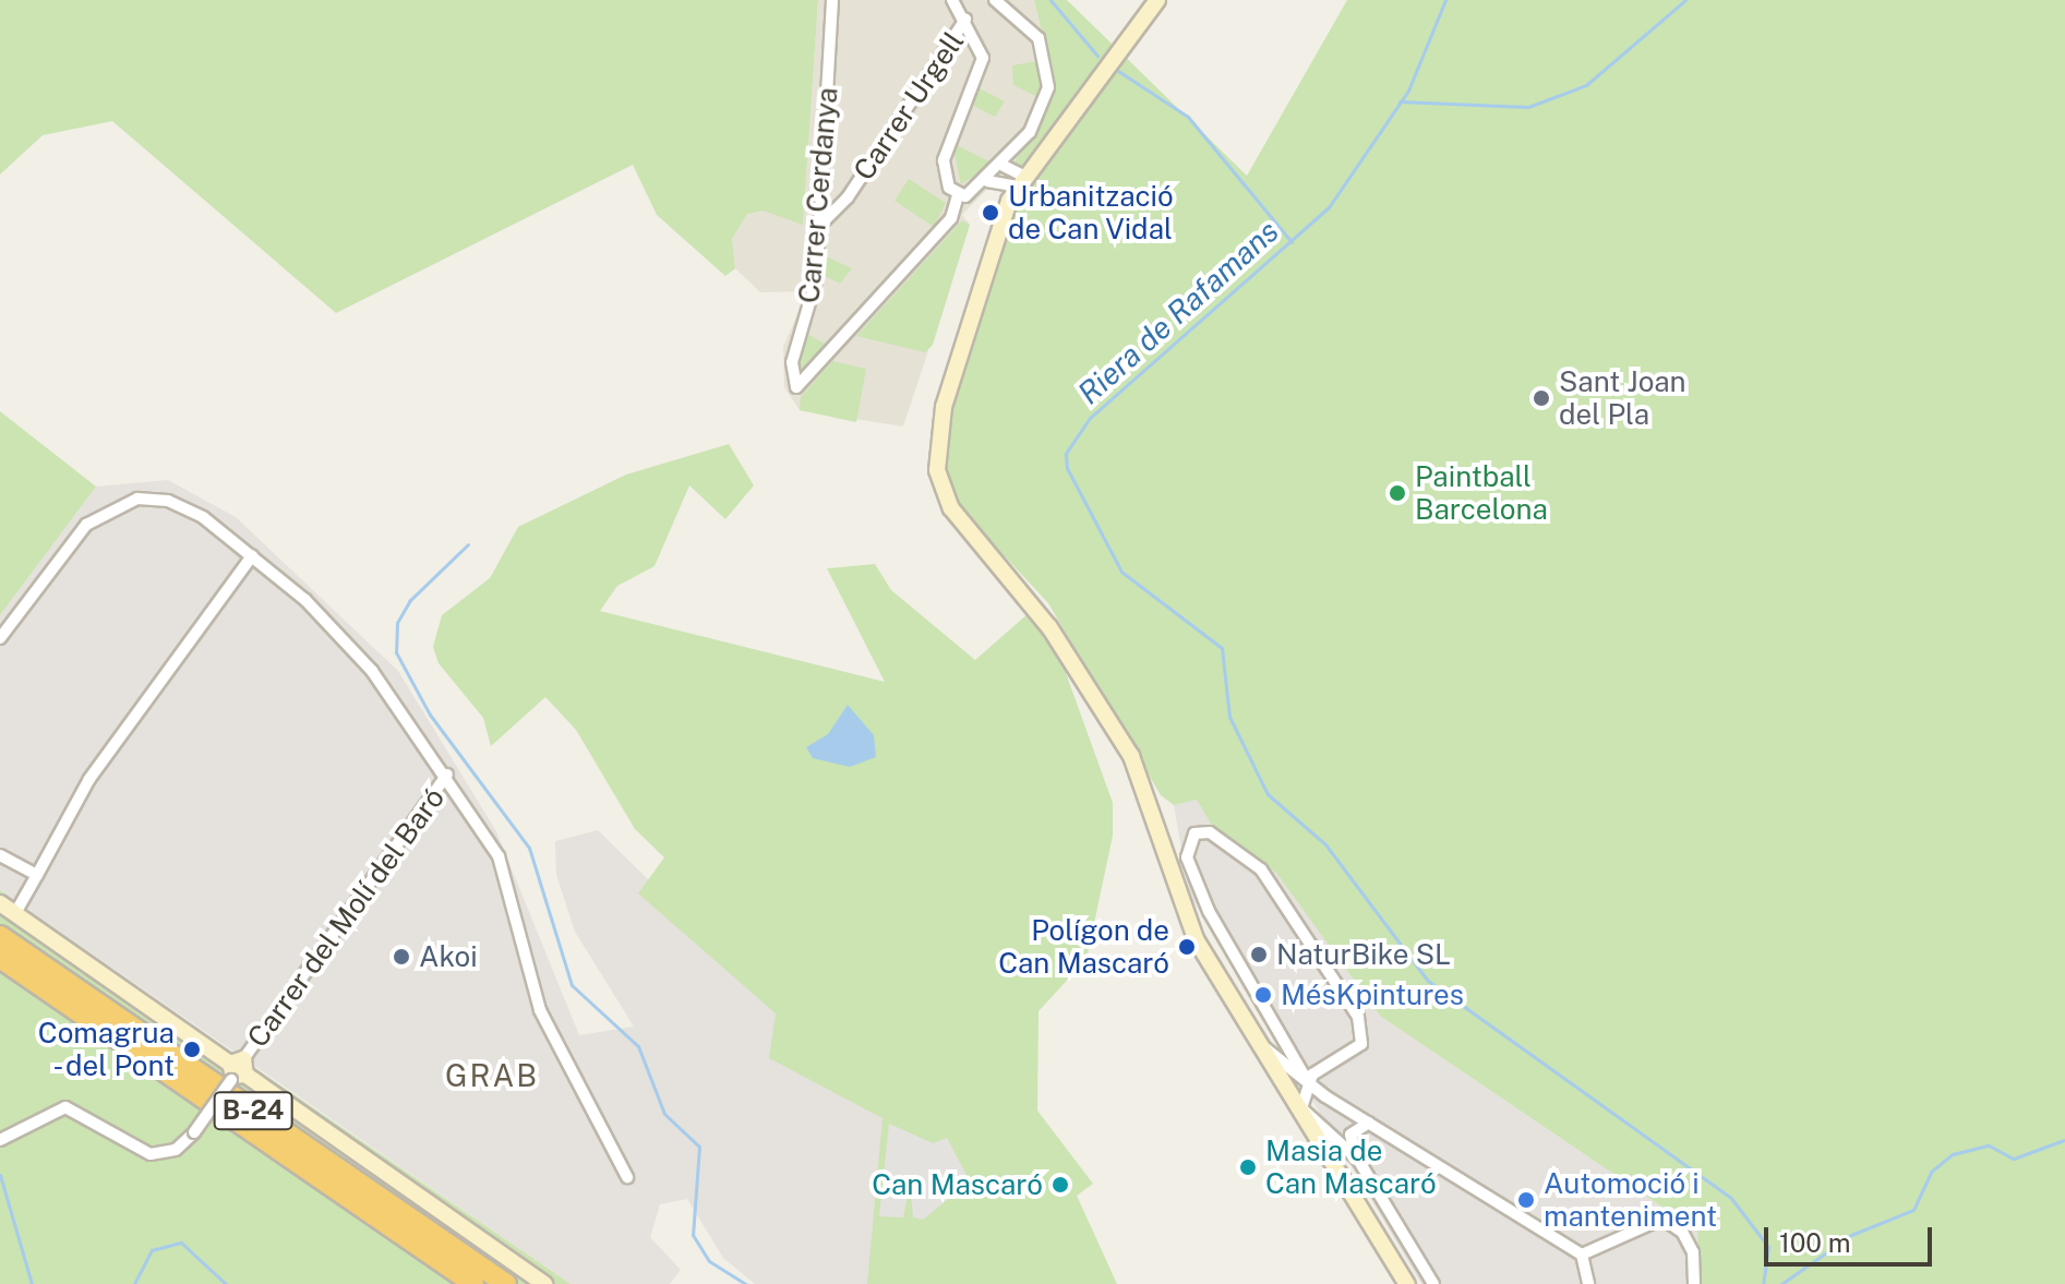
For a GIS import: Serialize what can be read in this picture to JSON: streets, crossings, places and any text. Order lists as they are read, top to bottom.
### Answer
{
  "streets": {
    "highway": ["B-24"],
    "street": ["Carrer Urgell", "Carrer Cerdanya", "Carrer del Molí del Baró"]
  },
  "crossings": [
    ["Carrer Urgell", "Carrer Cerdanya"]
  ],
  "districts": ["GRAB"],
  "water": ["Riera de Rafamans"],
  "places": [
    "Urbanització de Can Vidal",
    "Sant Joan del Pla",
    "Paintball Barcelona",
    "Polígon de Can Mascaró",
    "NaturBike SL",
    "Akoi",
    "MésKpintures",
    "Comagrua - del Pont",
    "Masia de Can Mascaró",
    "Can Mascaró",
    "Automoció i manteniment"
  ],
  "scale_bar": "100 m"
}
